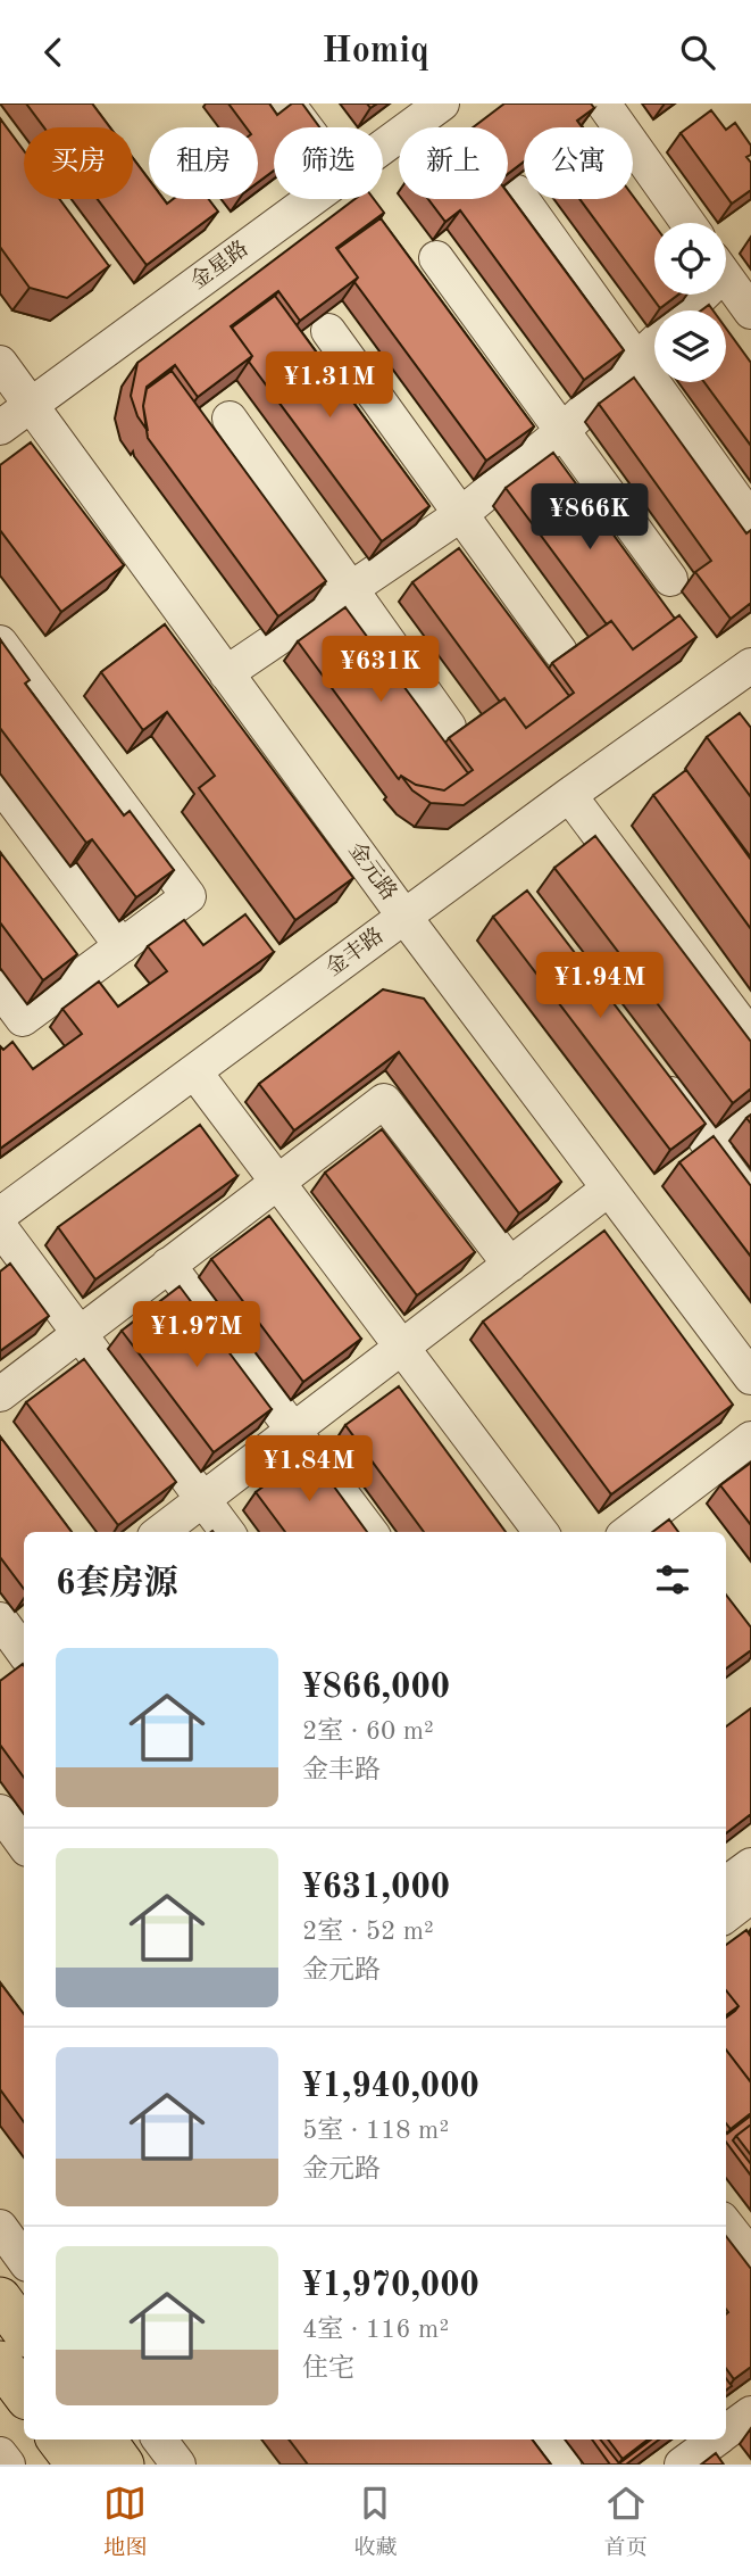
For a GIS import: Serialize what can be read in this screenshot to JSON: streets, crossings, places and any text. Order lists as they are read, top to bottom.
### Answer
{
  "streets": {
    "street": ["金星路", "金元路", "金丰路"]
  },
  "crossings": [
    ["金星路", "金元路"],
    ["金元路", "金丰路"]
  ],
  "page": {
    "header": "Homiq",
    "chip": [
      "买房",
      "租房",
      "筛选",
      "新上",
      "公寓"
    ],
    "price": [
      "¥1.31M",
      "¥866K",
      "¥631K",
      "¥1.94M",
      "¥1.97M",
      "¥1.84M"
    ],
    "heading": "6套房源",
    "list": [
      {
        "name": "¥866,000",
        "note": "2室 · 60 m² · 金丰路"
      },
      {
        "name": "¥631,000",
        "note": "2室 · 52 m² · 金元路"
      },
      {
        "name": "¥1,940,000",
        "note": "5室 · 118 m² · 金元路"
      },
      {
        "name": "¥1,970,000",
        "note": "4室 · 116 m² · 住宅"
      }
    ],
    "tabs": ["地图", "收藏", "首页"]
  }
}
